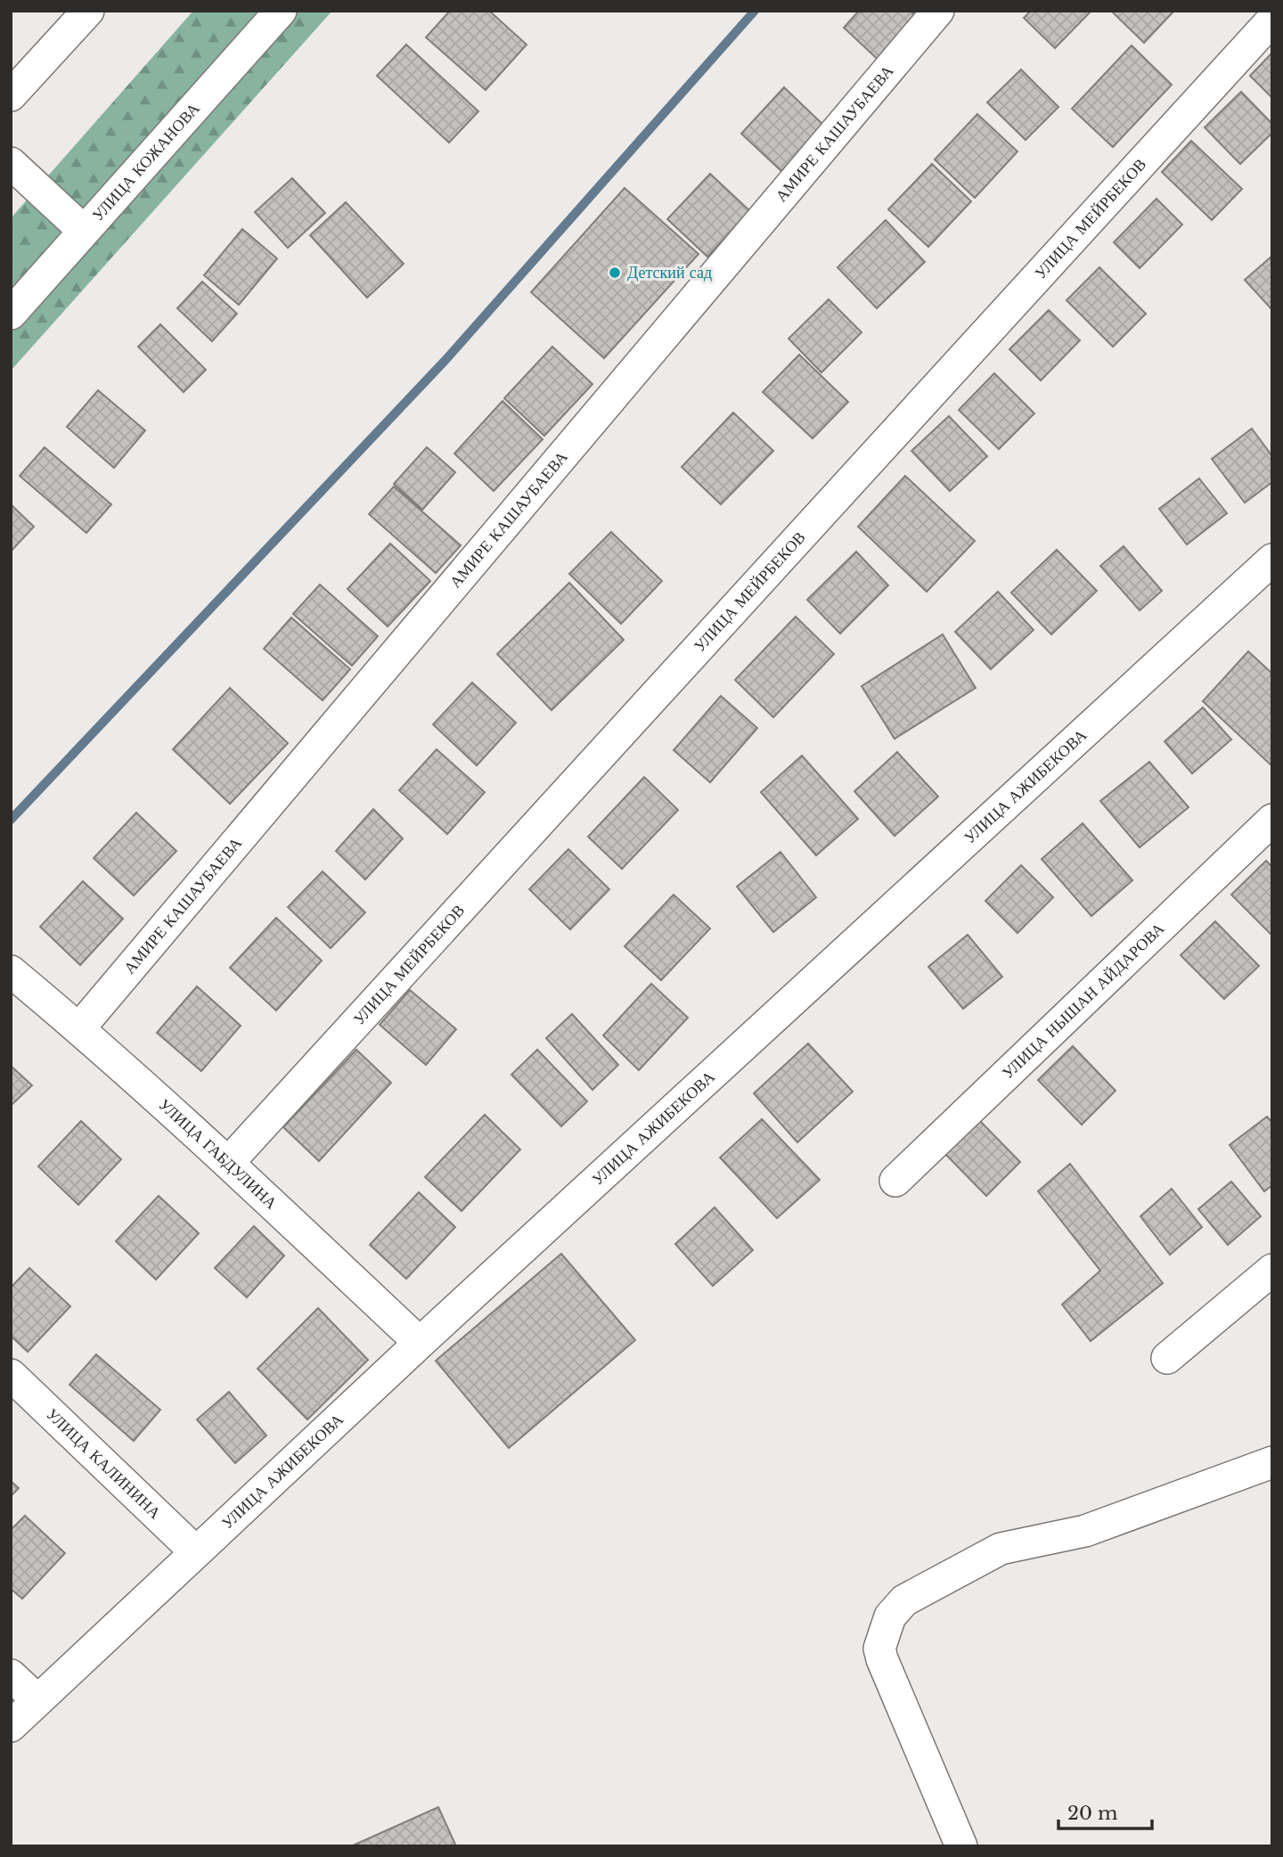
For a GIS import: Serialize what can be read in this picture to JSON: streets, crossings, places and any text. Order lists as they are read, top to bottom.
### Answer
{
  "streets": {
    "street": [
      "АМИРЕ КАШАУБАЕВА",
      "УЛИЦА КОЖАНОВА",
      "УЛИЦА МЕЙРБЕКОВ",
      "УЛИЦА АЖИБЕКОВА",
      "УЛИЦА НЫШАН АЙДАРОВА",
      "УЛИЦА ГАБДУЛИНА",
      "УЛИЦА КАЛИНИНА"
    ]
  },
  "crossings": [
    ["АМИРЕ КАШАУБАЕВА", "УЛИЦА ГАБДУЛИНА"],
    ["УЛИЦА МЕЙРБЕКОВ", "УЛИЦА ГАБДУЛИНА"],
    ["УЛИЦА АЖИБЕКОВА", "УЛИЦА ГАБДУЛИНА"],
    ["УЛИЦА АЖИБЕКОВА", "УЛИЦА КАЛИНИНА"]
  ],
  "places": ["Детский сад"],
  "scale_bar": "20 m"
}
